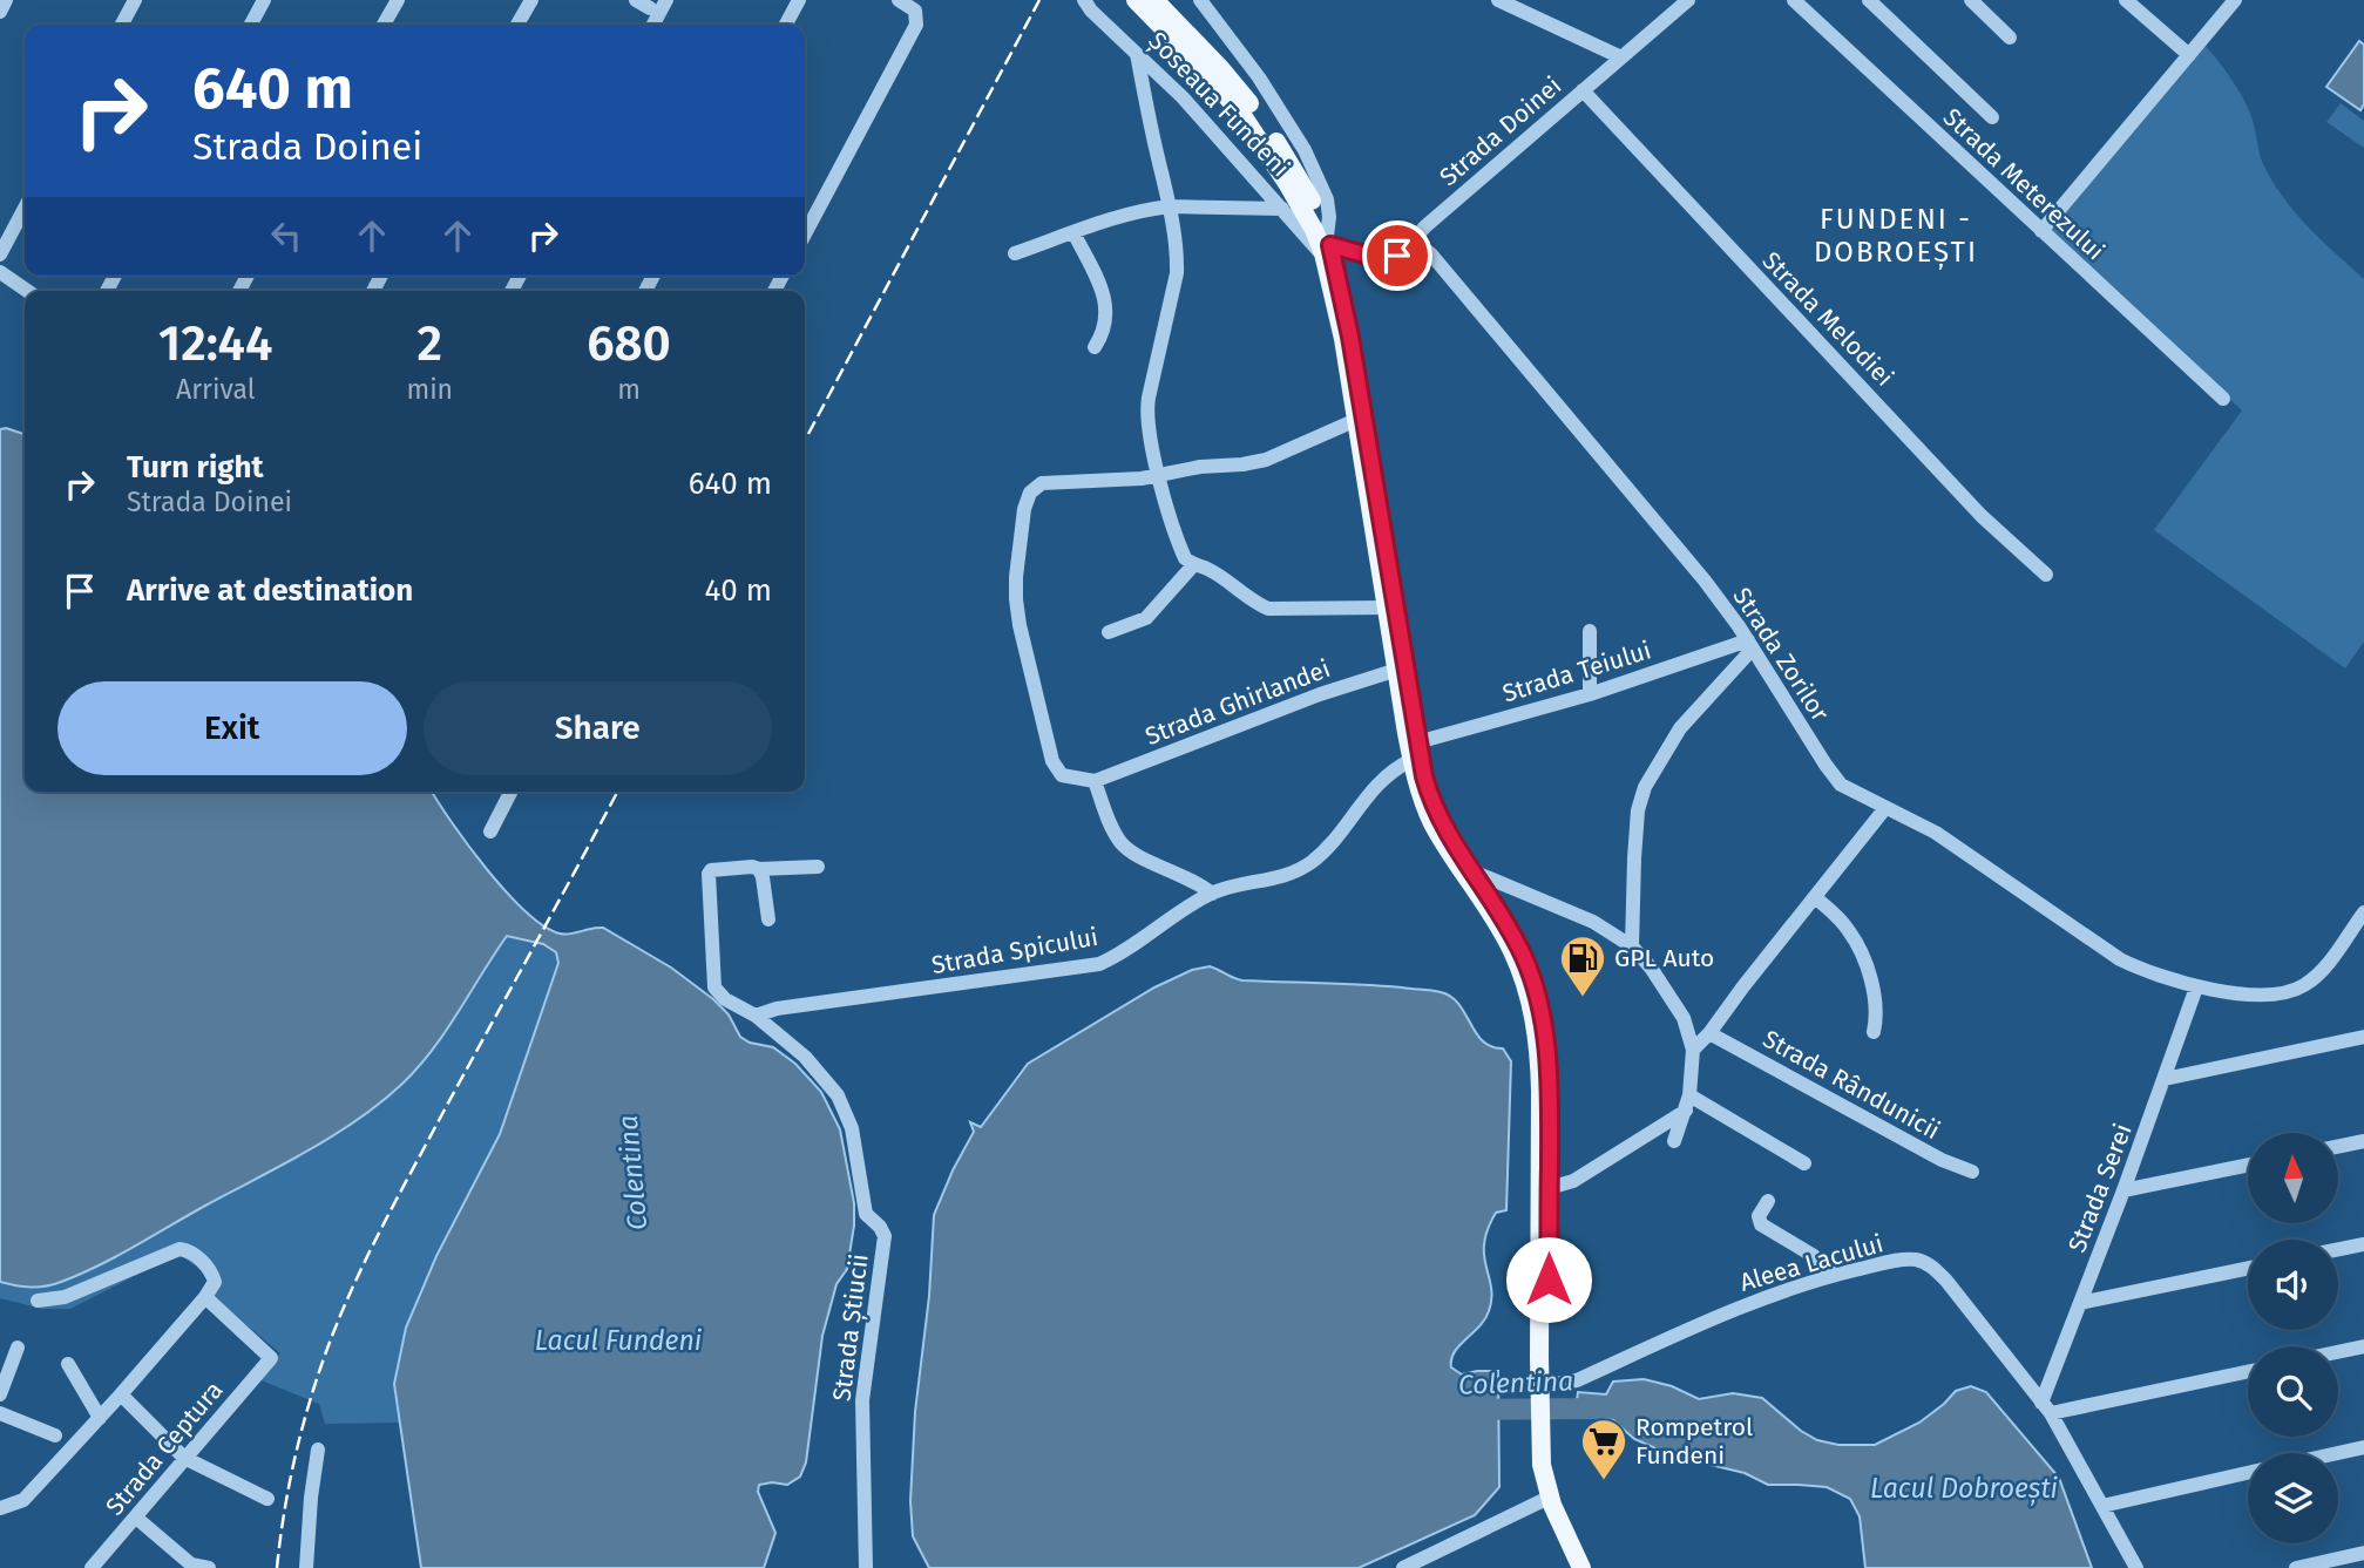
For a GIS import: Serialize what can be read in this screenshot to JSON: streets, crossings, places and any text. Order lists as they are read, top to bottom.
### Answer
{
  "streets": {
    "main road": ["Șoseaua Fundeni"],
    "street": [
      "Strada Doinei",
      "Strada Meterezului",
      "Strada Melodiei",
      "Strada Zorilor",
      "Strada Teiului",
      "Strada Ghirlandei",
      "Strada Spicului",
      "Strada Rândunicii",
      "Strada Serei",
      "Aleea Lacului",
      "Strada Știucii",
      "Strada Ceptura"
    ]
  },
  "crossings": [
    ["Șoseaua Fundeni", "Strada Doinei"],
    ["Șoseaua Fundeni", "Strada Teiului"],
    ["Șoseaua Fundeni", "Strada Ghirlandei"],
    ["Șoseaua Fundeni", "Strada Spicului"],
    ["Șoseaua Fundeni", "Aleea Lacului"],
    ["Strada Doinei", "Strada Melodiei"],
    ["Strada Doinei", "Strada Zorilor"],
    ["Strada Zorilor", "Strada Teiului"],
    ["Strada Zorilor", "Strada Serei"],
    ["Strada Teiului", "Strada Spicului"],
    ["Strada Spicului", "Strada Știucii"],
    ["Strada Serei", "Aleea Lacului"]
  ],
  "districts": ["FUNDENI - DOBROEȘTI"],
  "water": ["Colentina", "Lacul Fundeni", "Lacul Dobroești"],
  "places": {
    "fuel station": ["GPL Auto"],
    "supermarket": ["Rompetrol Fundeni"]
  },
  "north": "top",
  "page": {
    "turn": ["640 m", "Strada Doinei"],
    "eta": [
      "12:44",
      "Arrival",
      "2",
      "min",
      "680",
      "m"
    ],
    "list": [
      {
        "name": "Turn right",
        "note": "Strada Doinei",
        "value": "640 m"
      },
      {
        "name": "Arrive at destination",
        "value": "40 m"
      }
    ],
    "buttons": ["Exit", "Share"]
  }
}
